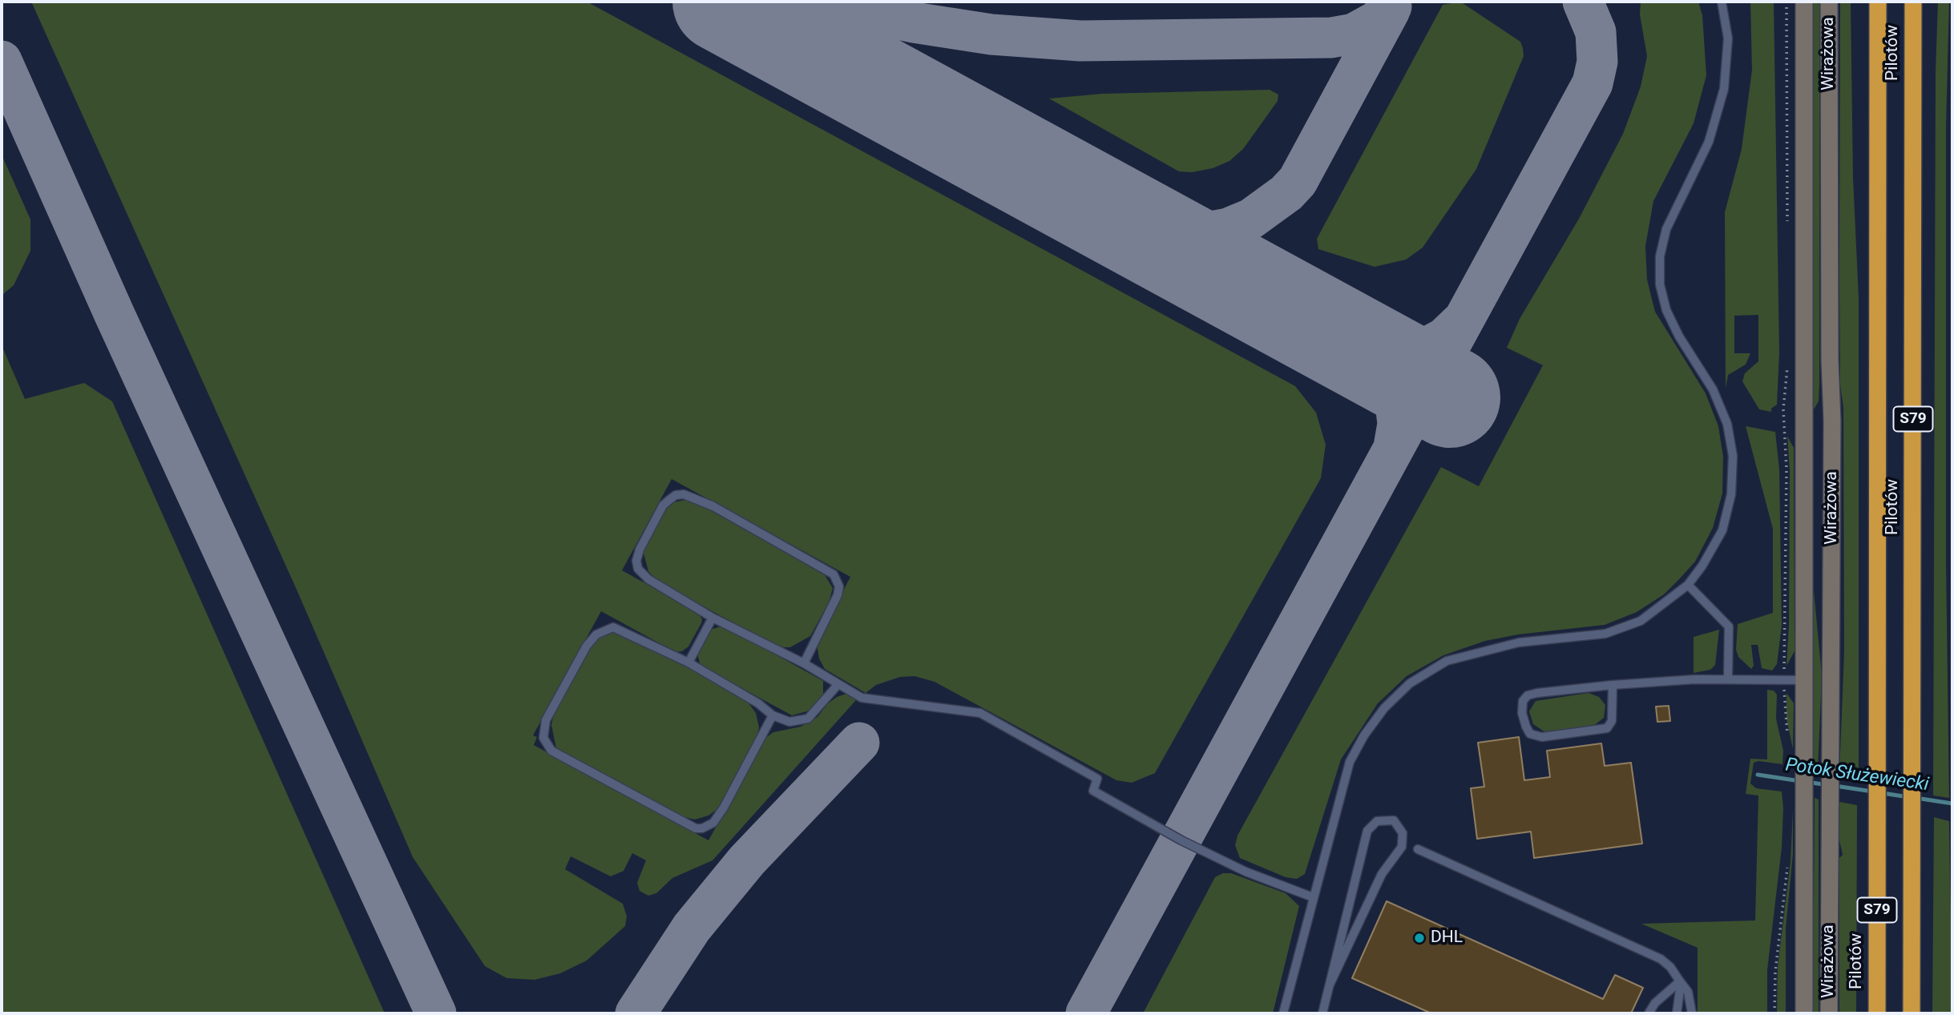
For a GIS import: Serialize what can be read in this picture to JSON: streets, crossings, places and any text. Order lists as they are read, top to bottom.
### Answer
{
  "streets": {
    "highway": ["Pilotów", "S79"],
    "main road": ["Wirażowa"]
  },
  "water": ["Potok Służewiecki"],
  "places": ["DHL"]
}
